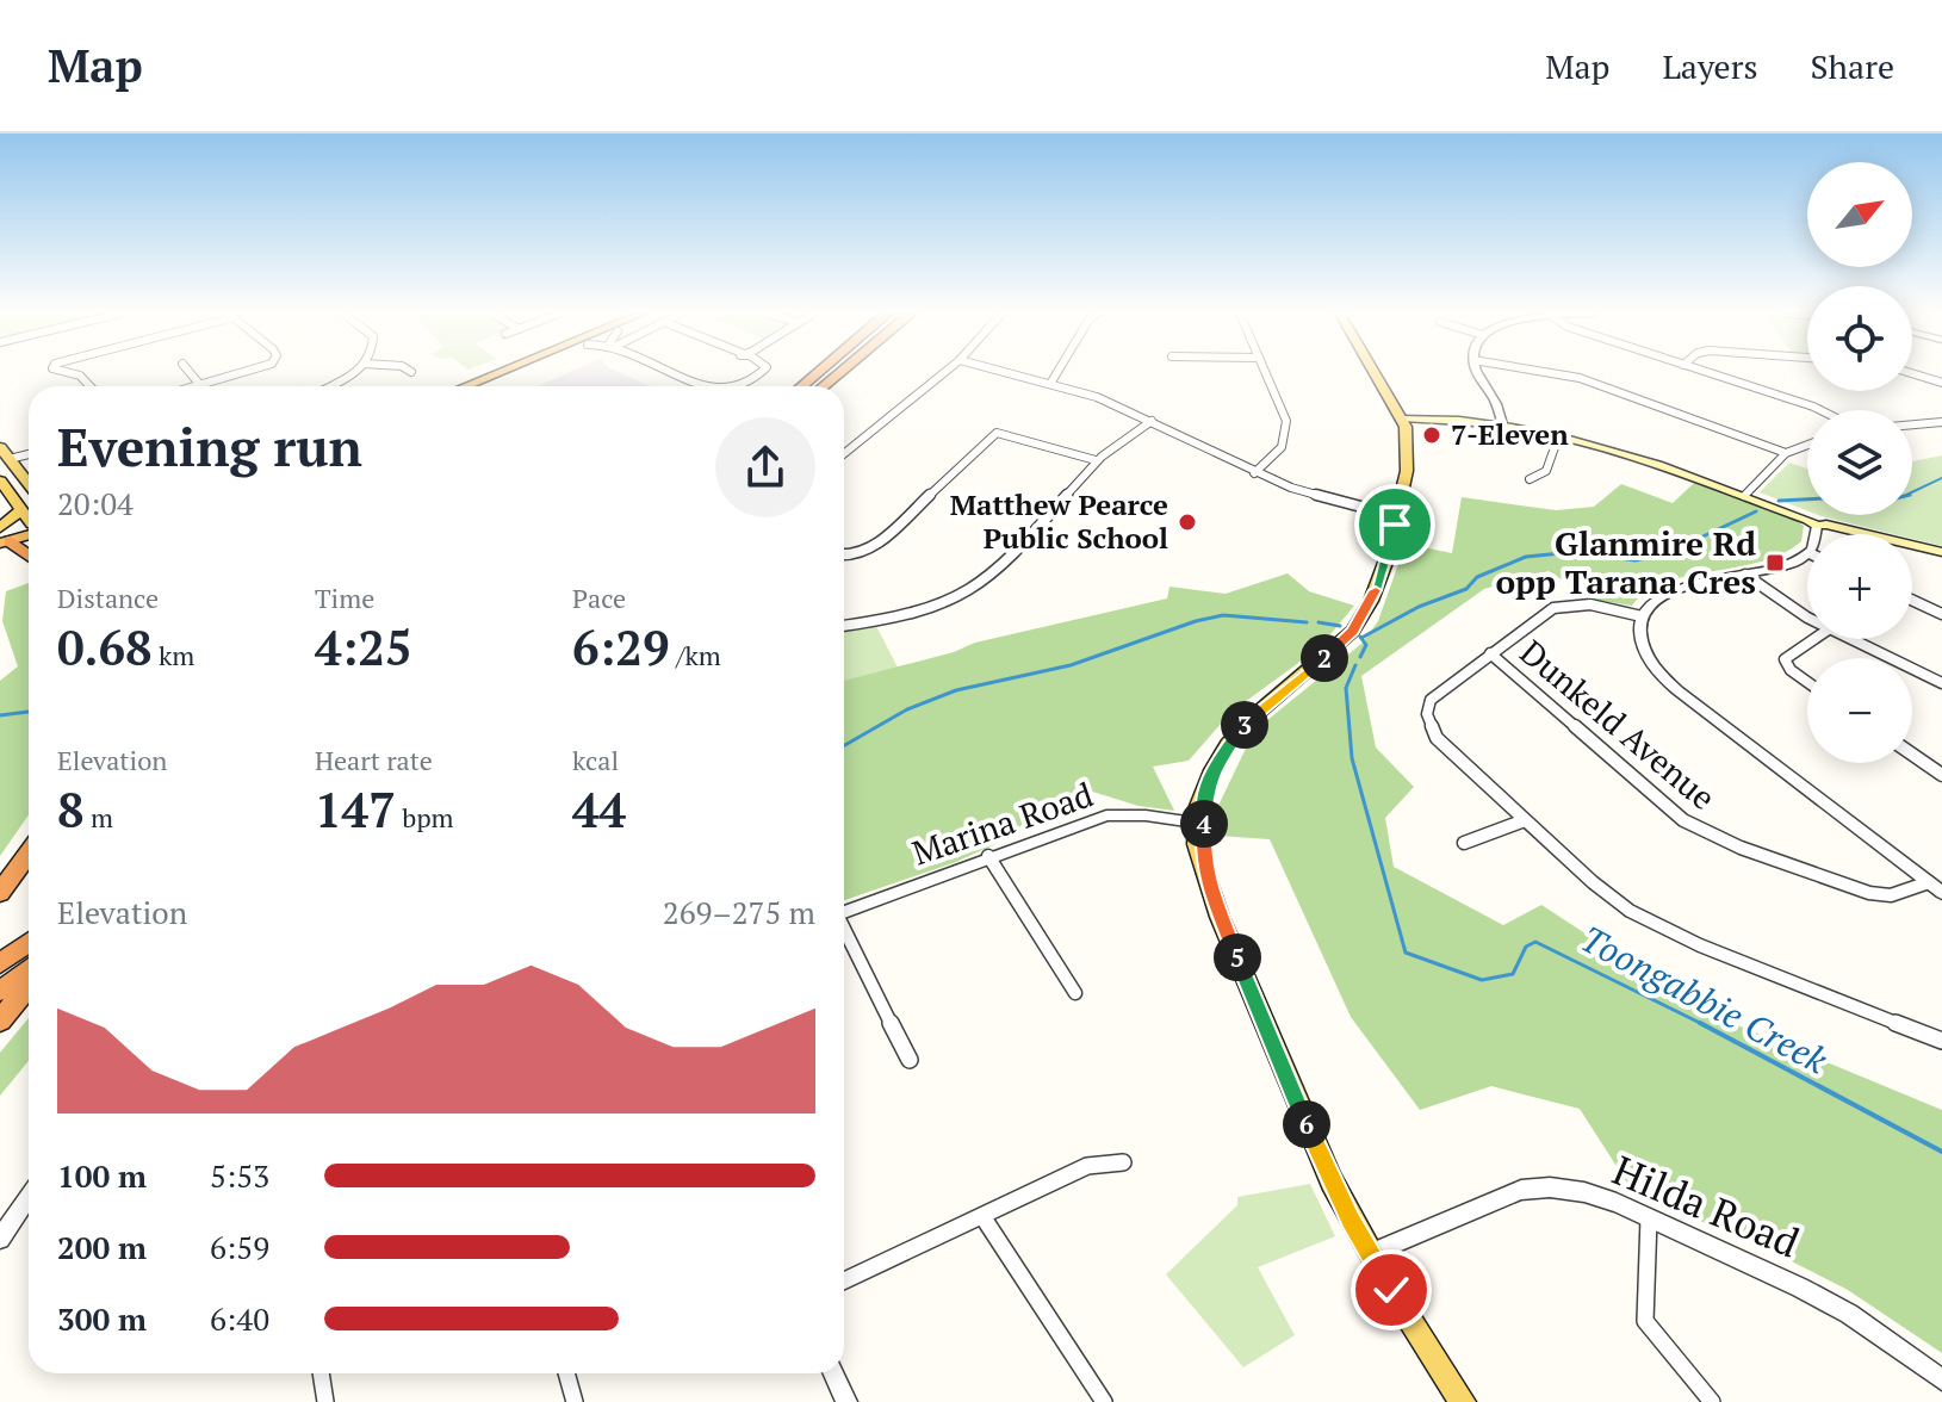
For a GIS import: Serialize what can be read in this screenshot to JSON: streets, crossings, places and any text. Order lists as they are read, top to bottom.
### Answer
{
  "streets": {
    "street": ["Dunkeld Avenue", "Marina Road", "Hilda Road"]
  },
  "water": ["Toongabbie Creek"],
  "places": {
    "other": ["7-Eleven", "Matthew Pearce Public School"],
    "transit": ["Glanmire Rd opp Tarana Cres"]
  },
  "north": "top right",
  "page": {
    "header": "Map",
    "nav": ["Map", "Layers", "Share"],
    "map_buttons": ["+", "−"],
    "heading": ["Evening run", "20:04"],
    "stats": [
      ["Distance", "0.68 km"],
      ["Time", "4:25"],
      ["Pace", "6:29 /km"],
      ["Elevation", "8 m"],
      ["Heart rate", "147 bpm"],
      ["kcal", "44"]
    ],
    "pins": [
      "2",
      "3",
      "4",
      "5",
      "6"
    ],
    "chart": ["Elevation", "269–275 m"],
    "list": [
      {
        "name": "100 m",
        "note": "5:53"
      },
      {
        "name": "200 m",
        "note": "6:59"
      },
      {
        "name": "300 m",
        "note": "6:40"
      }
    ]
  }
}
